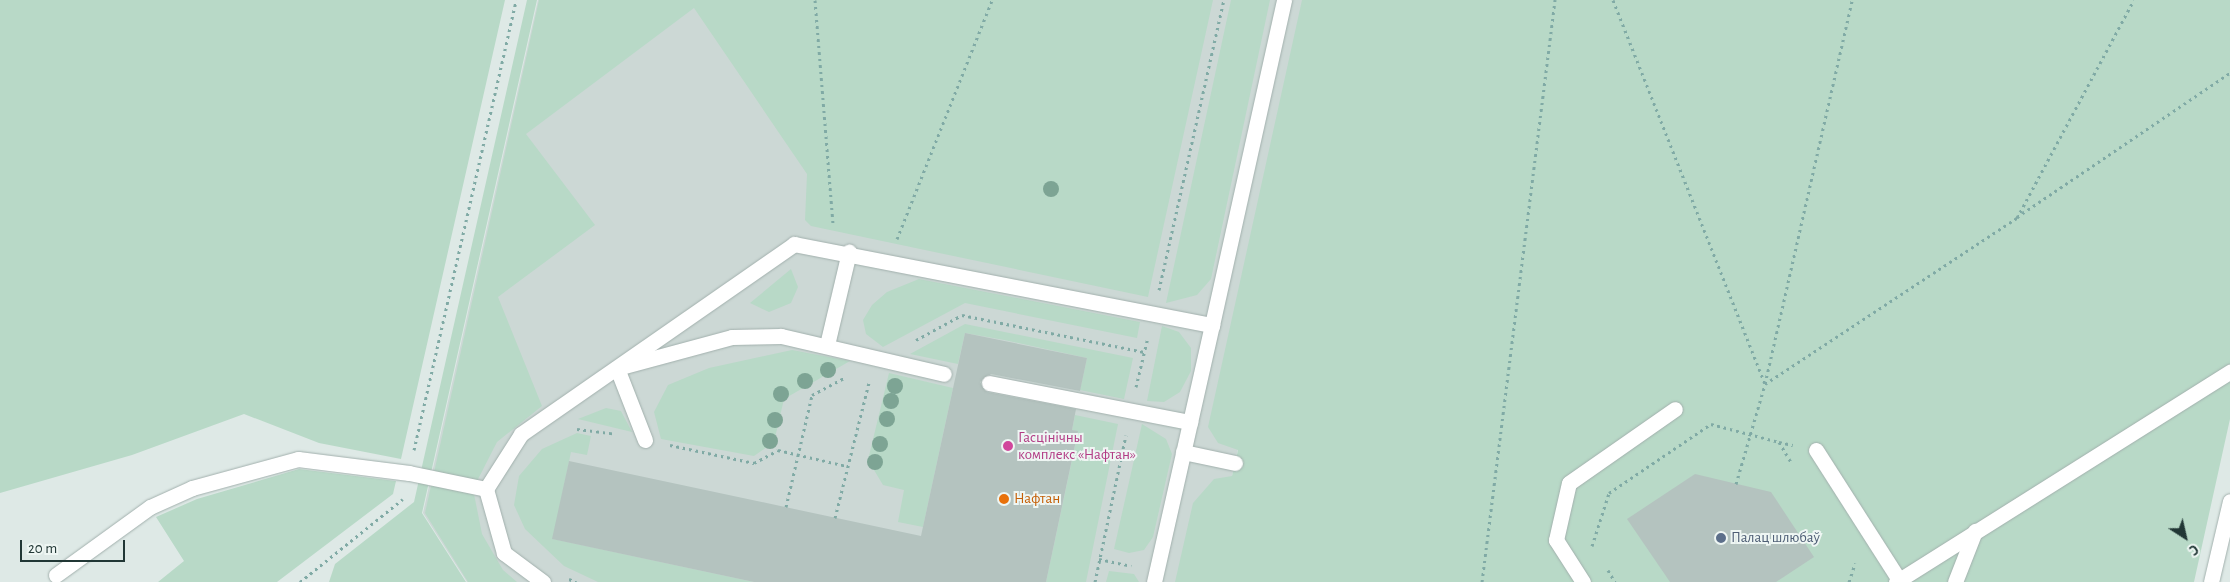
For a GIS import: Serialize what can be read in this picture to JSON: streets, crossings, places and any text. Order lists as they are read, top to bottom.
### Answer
{
  "places": ["Гасцінічны комплекс «Нафтан»", "Нафтан", "Палац шлюбаў"],
  "scale_bar": "20 m",
  "north": "bottom right"
}
